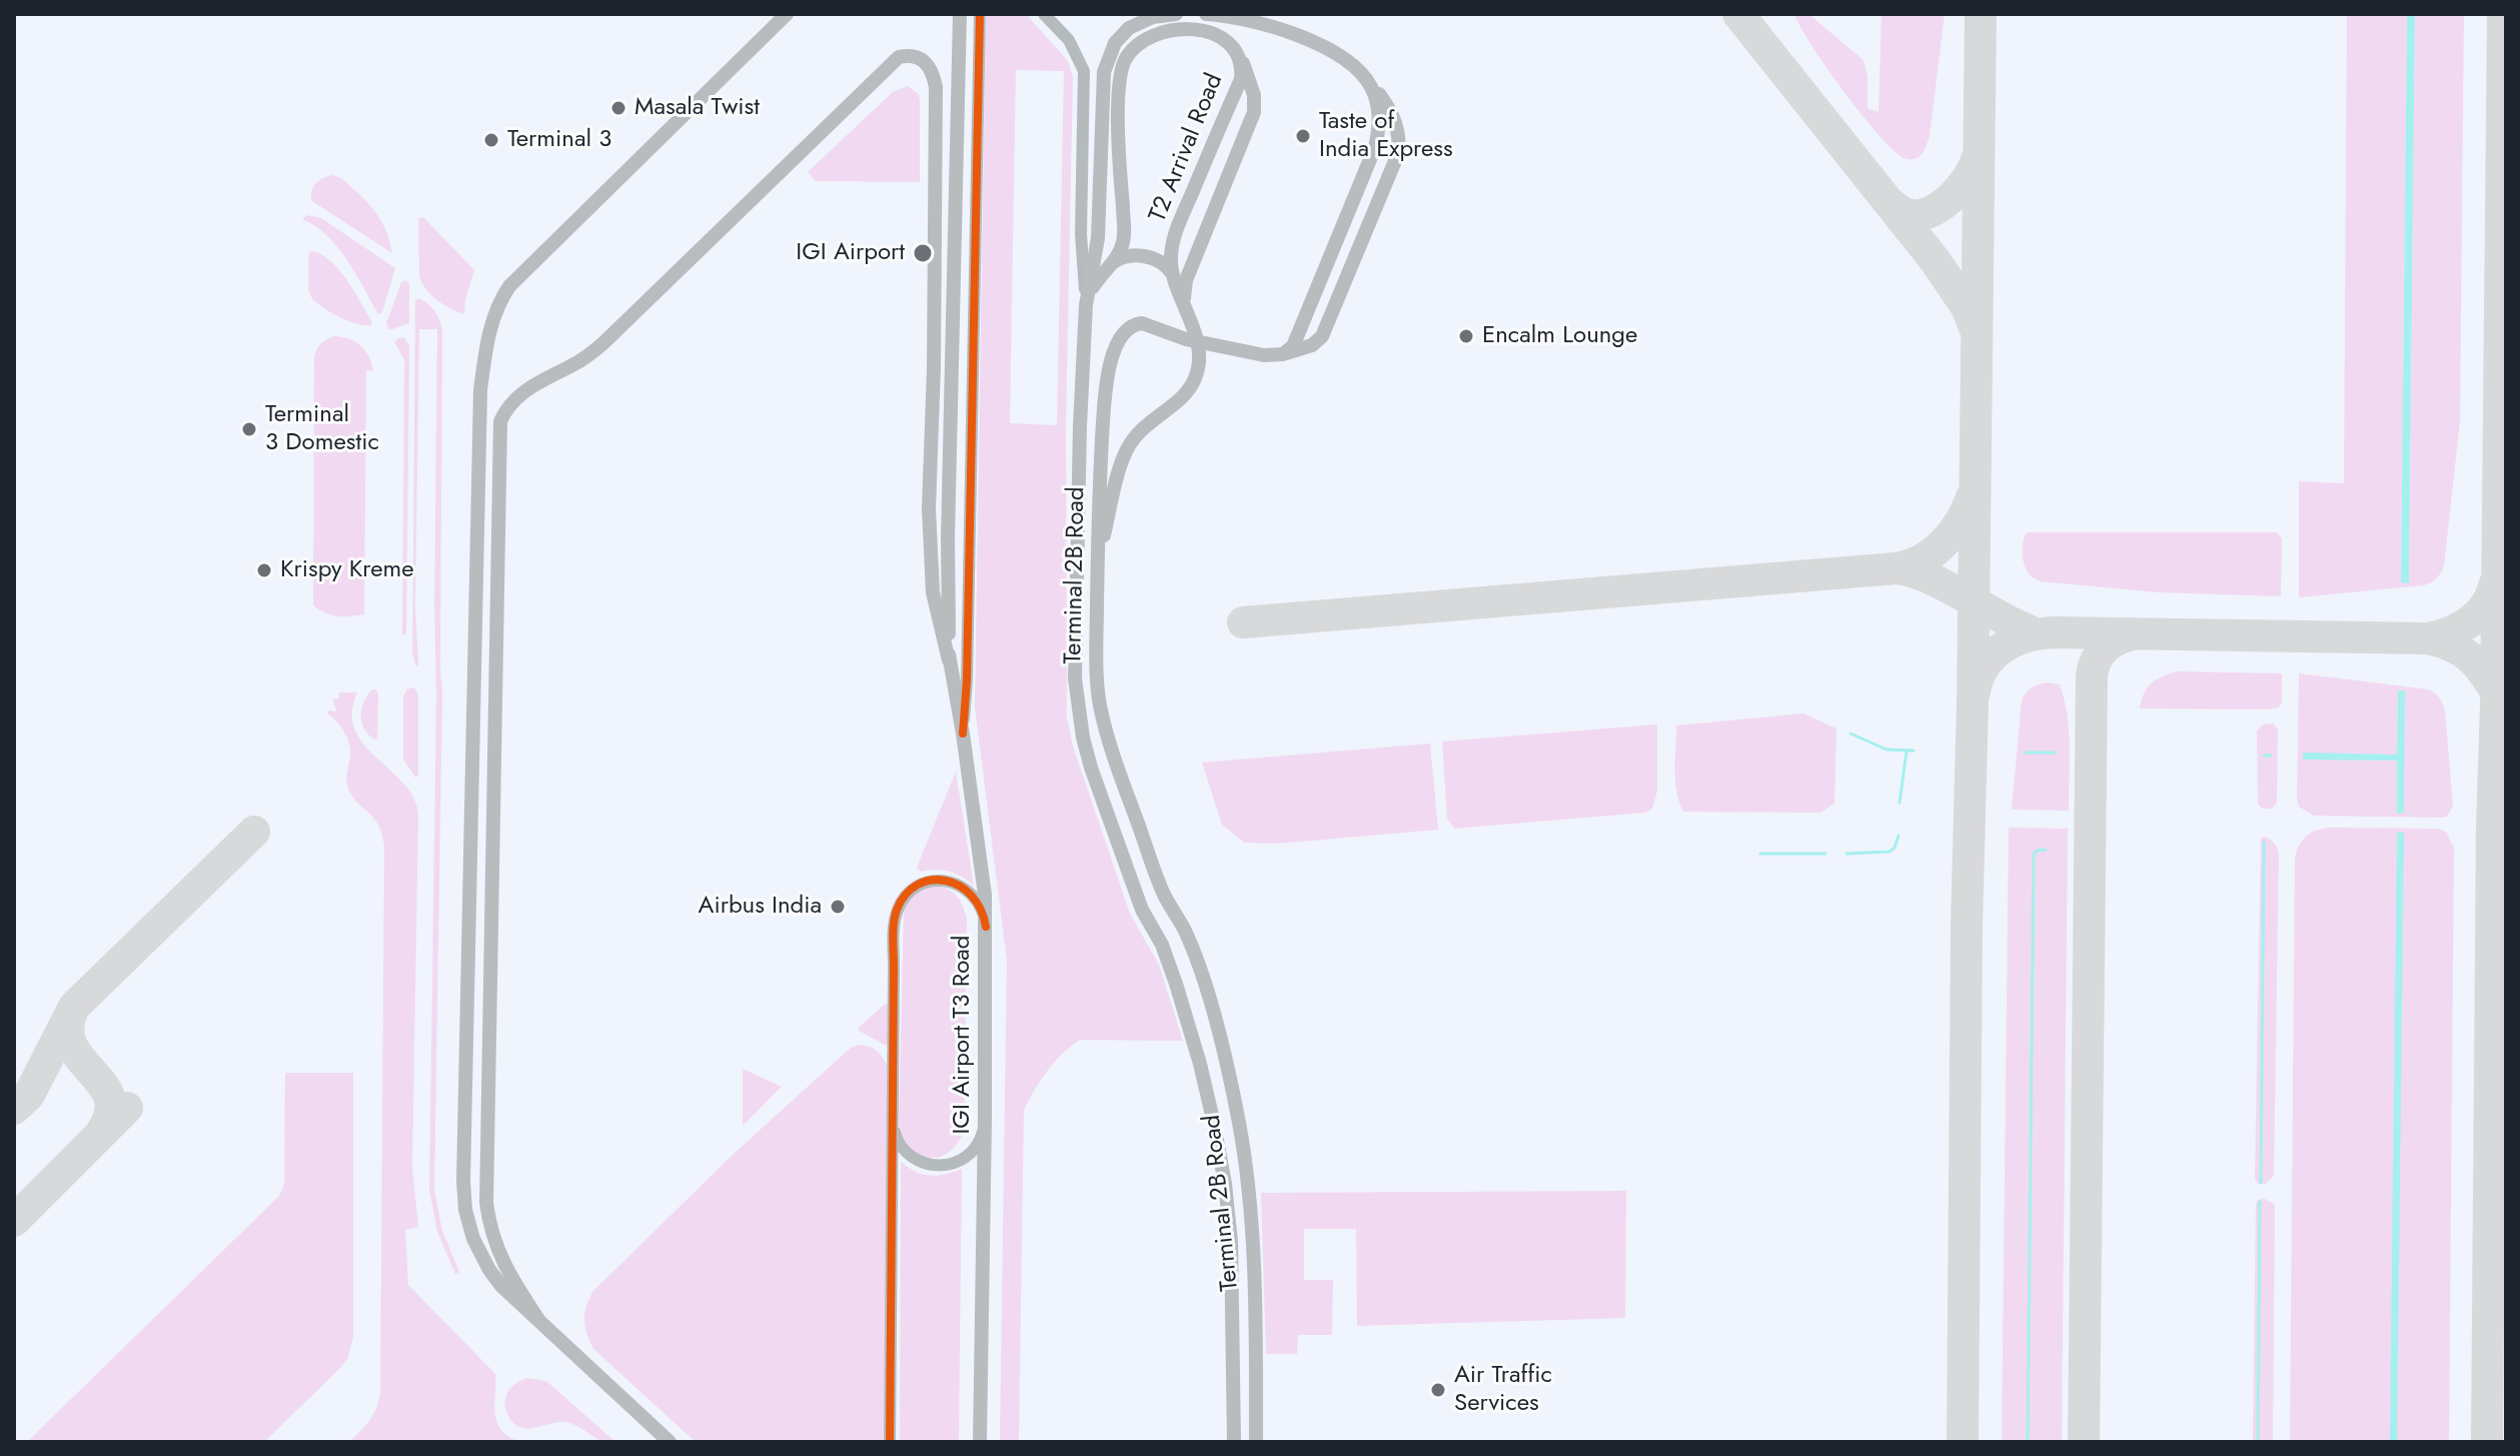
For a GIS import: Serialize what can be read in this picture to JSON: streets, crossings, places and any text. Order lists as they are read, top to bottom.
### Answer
{
  "streets": {
    "main road": ["T2 Arrival Road", "Terminal 2B Road", "IGI Airport T3 Road"]
  },
  "crossings": [
    ["T2 Arrival Road", "Terminal 2B Road"]
  ],
  "places": [
    "Masala Twist",
    "Taste of India Express",
    "Terminal 3",
    "IGI Airport",
    "Encalm Lounge",
    "Terminal 3 Domestic",
    "Krispy Kreme",
    "Airbus India",
    "Air Traffic Services"
  ]
}
